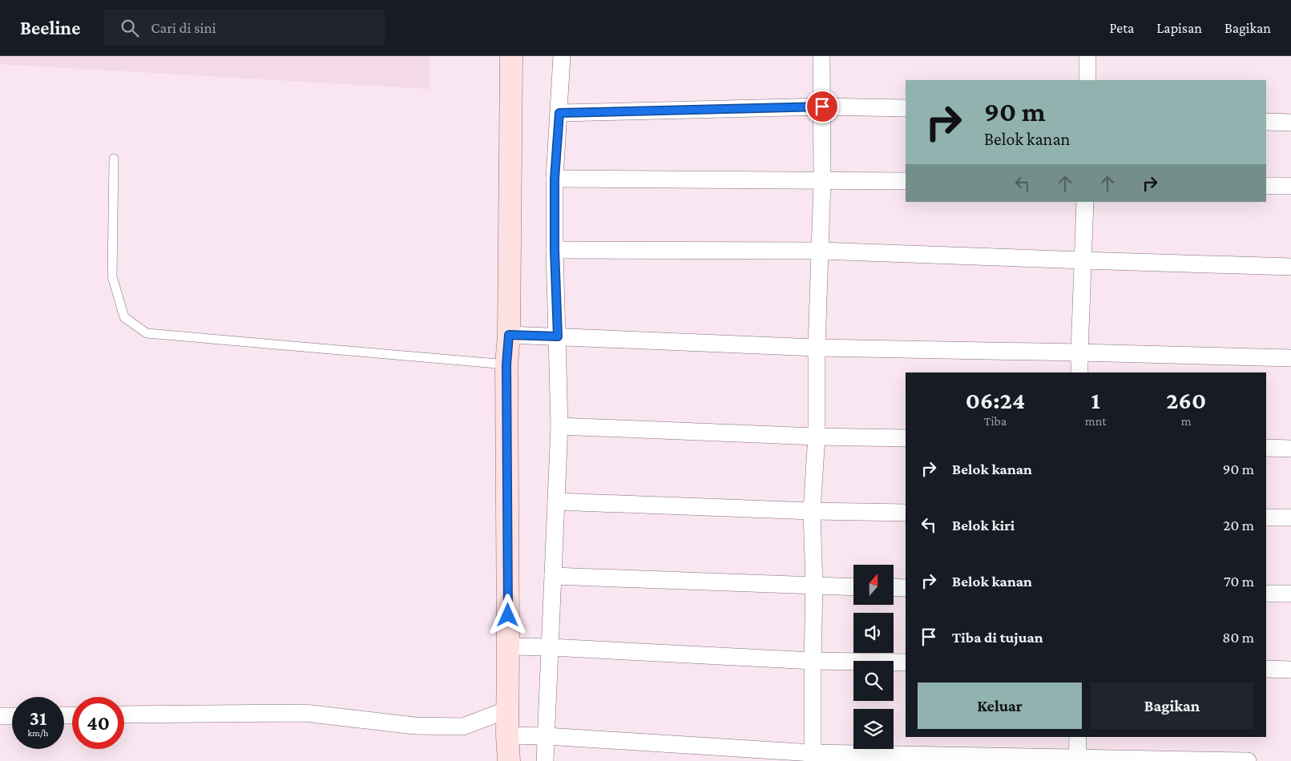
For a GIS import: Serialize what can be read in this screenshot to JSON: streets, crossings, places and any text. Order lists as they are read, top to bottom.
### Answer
{
  "north": "top",
  "page": {
    "header": "Beeline",
    "search": "Cari di sini",
    "nav": ["Peta", "Lapisan", "Bagikan"],
    "turn": ["90 m", "Belok kanan"],
    "eta": [
      "06:24",
      "Tiba",
      "1",
      "mnt",
      "260",
      "m"
    ],
    "list": [
      {
        "name": "Belok kanan",
        "value": "90 m"
      },
      {
        "name": "Belok kiri",
        "value": "20 m"
      },
      {
        "name": "Belok kanan",
        "value": "70 m"
      },
      {
        "name": "Tiba di tujuan",
        "value": "80 m"
      }
    ],
    "buttons": ["Keluar", "Bagikan"],
    "speed": "31 km/h",
    "limit": "40"
  }
}
